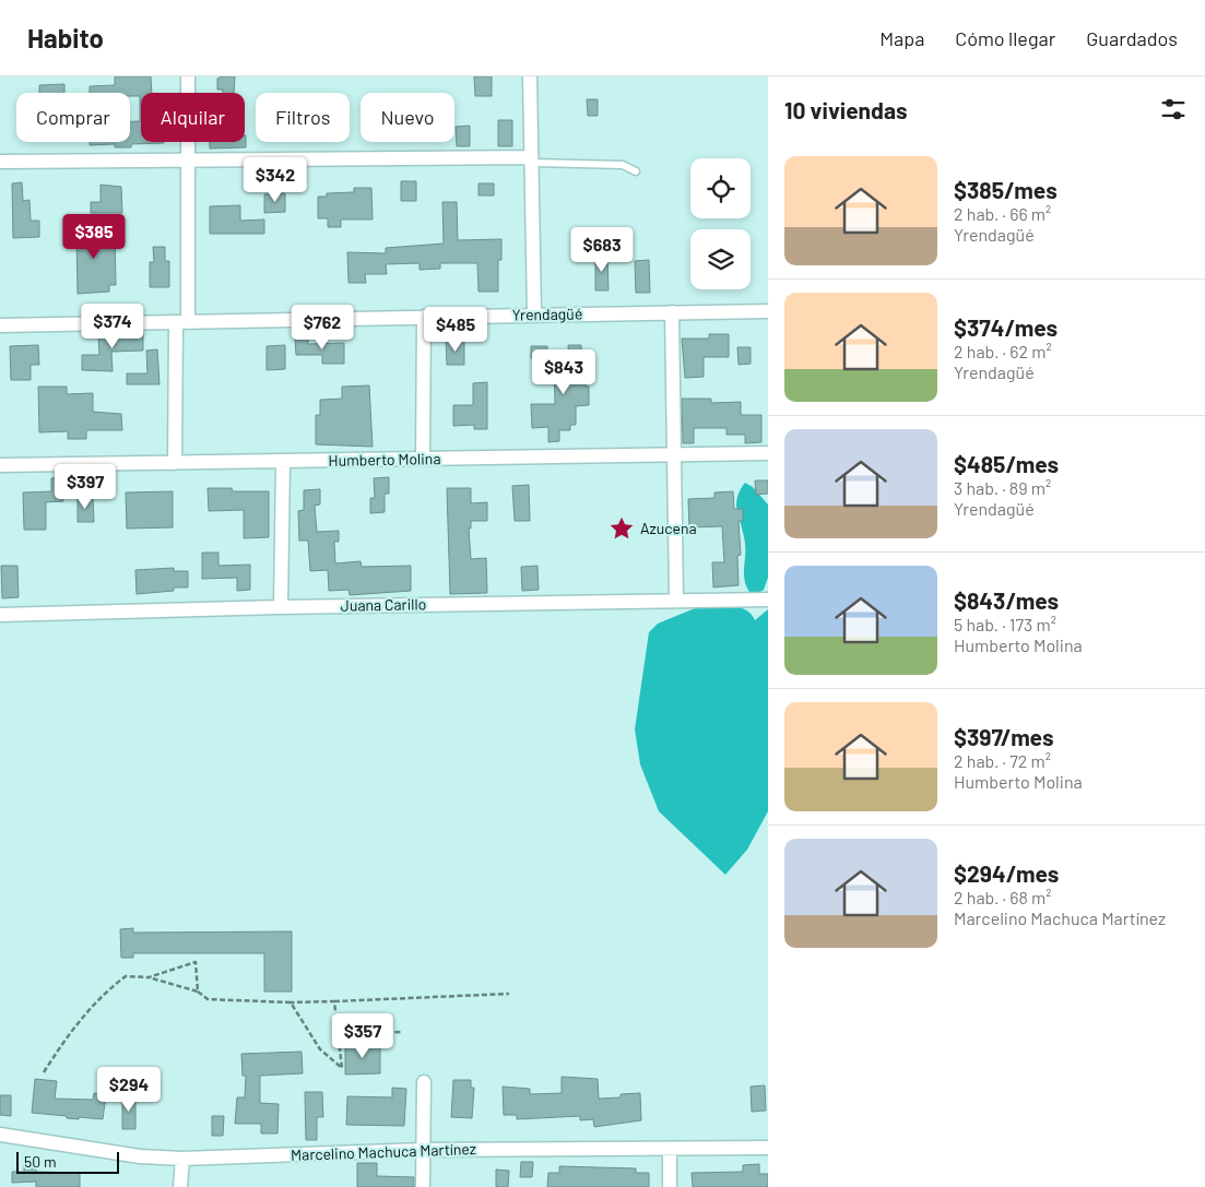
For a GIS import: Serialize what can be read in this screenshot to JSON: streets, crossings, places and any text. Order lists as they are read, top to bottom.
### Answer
{
  "streets": {
    "street": [
      "Yrendagüé",
      "Humberto Molina",
      "Juana Carillo",
      "Marcelino Machuca Martínez"
    ]
  },
  "places": {
    "place": ["Azucena"]
  },
  "scale_bar": "50 m",
  "page": {
    "header": "Habito",
    "nav": ["Mapa", "Cómo llegar", "Guardados"],
    "heading": "10 viviendas",
    "chip": [
      "Comprar",
      "Alquilar",
      "Filtros",
      "Nuevo"
    ],
    "list": [
      {
        "name": "$385/mes",
        "note": "2 hab. · 66 m² · Yrendagüé"
      },
      {
        "name": "$374/mes",
        "note": "2 hab. · 62 m² · Yrendagüé"
      },
      {
        "name": "$485/mes",
        "note": "3 hab. · 89 m² · Yrendagüé"
      },
      {
        "name": "$843/mes",
        "note": "5 hab. · 173 m² · Humberto Molina"
      },
      {
        "name": "$397/mes",
        "note": "2 hab. · 72 m² · Humberto Molina"
      },
      {
        "name": "$294/mes",
        "note": "2 hab. · 68 m² · Marcelino Machuca Martínez"
      }
    ],
    "price": [
      "$342",
      "$385",
      "$683",
      "$374",
      "$762",
      "$485",
      "$843",
      "$397",
      "$357",
      "$294"
    ],
    "scale": "50 m"
  }
}
